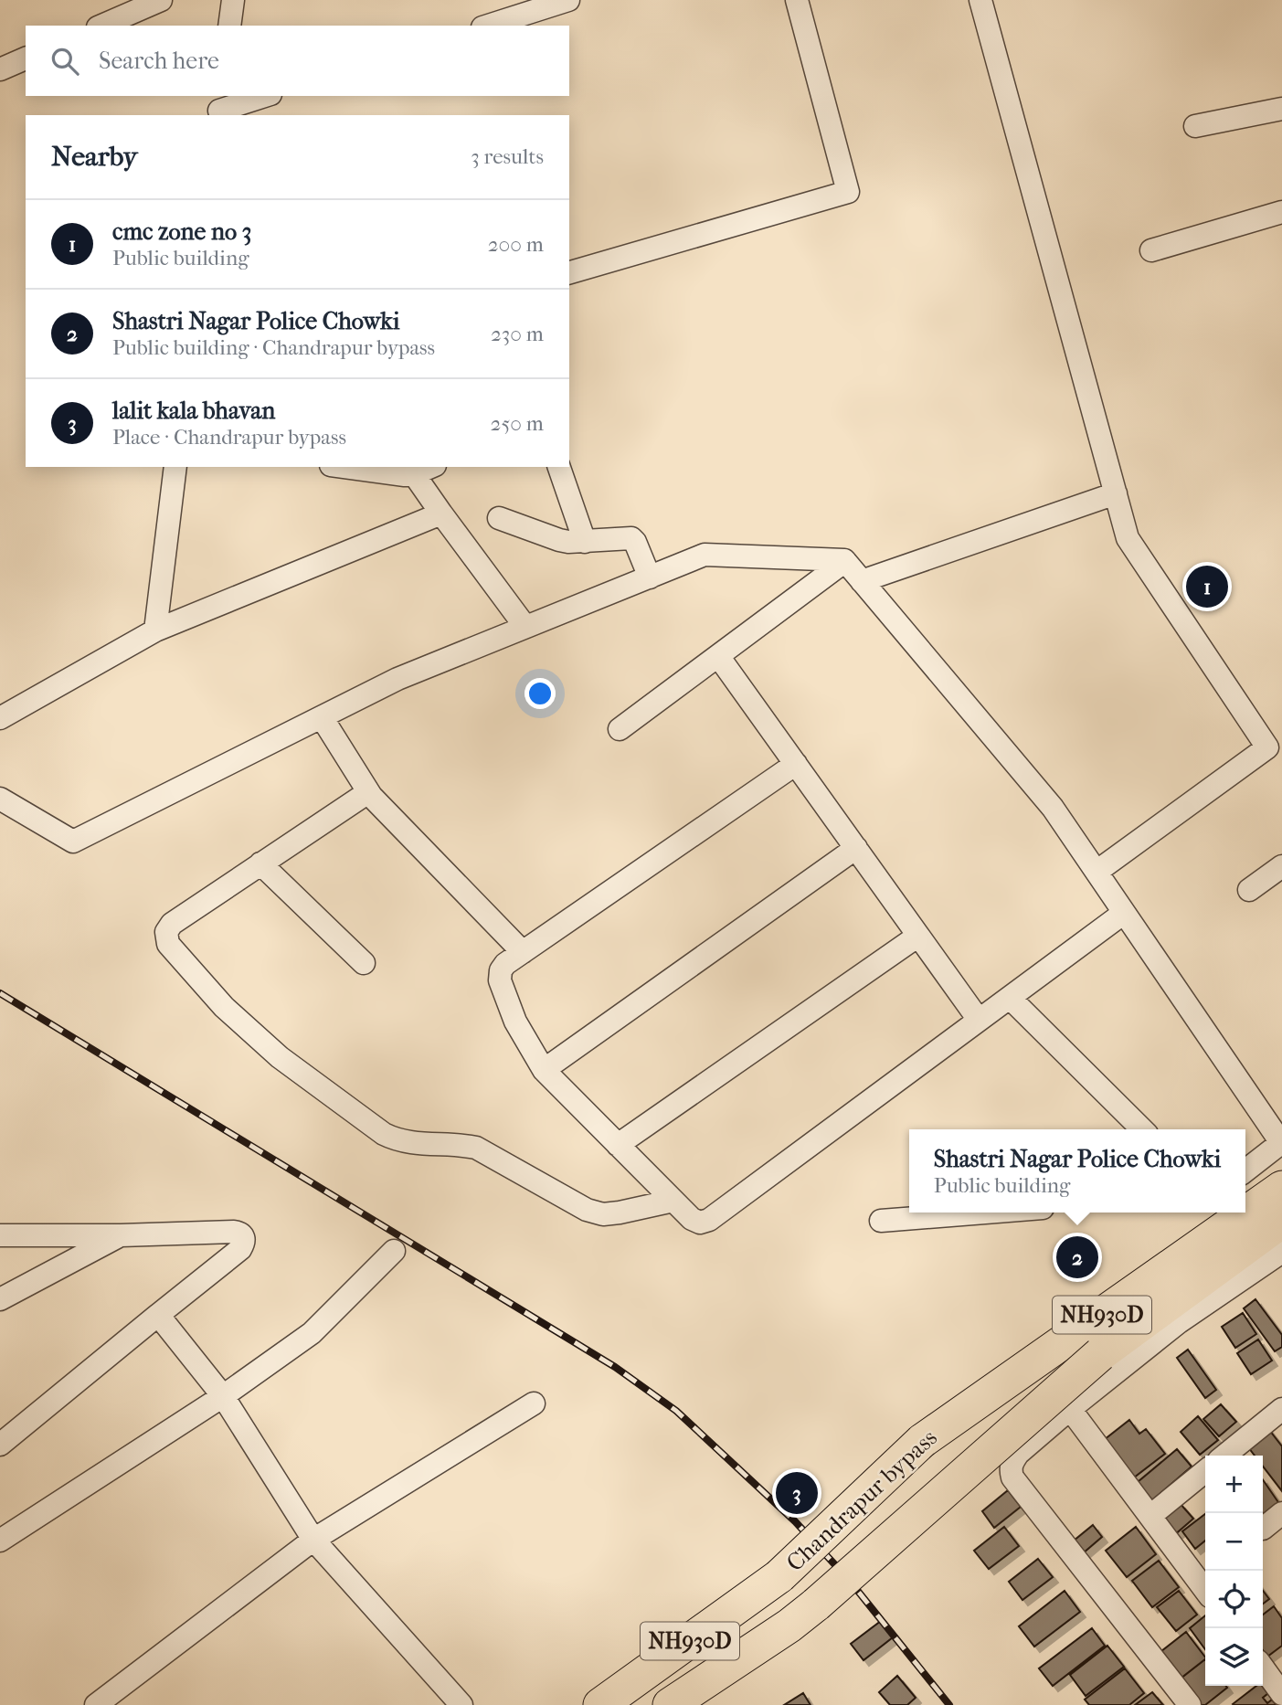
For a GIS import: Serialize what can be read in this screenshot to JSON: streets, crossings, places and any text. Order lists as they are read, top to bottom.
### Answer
{
  "streets": {
    "highway": ["NH930D", "Chandrapur bypass"]
  },
  "page": {
    "search": "Search here",
    "heading": ["Nearby", "3 results"],
    "list": [
      {
        "mark": "1",
        "name": "cmc zone no 3",
        "note": "Public building",
        "value": "200 m"
      },
      {
        "mark": "2",
        "name": "Shastri Nagar Police Chowki",
        "note": "Public building · Chandrapur bypass",
        "value": "230 m"
      },
      {
        "mark": "3",
        "name": "lalit kala bhavan",
        "note": "Place · Chandrapur bypass",
        "value": "250 m"
      }
    ],
    "pins": ["1", "2", "3"],
    "popup": ["Shastri Nagar Police Chowki", "Public building"],
    "map_buttons": ["+", "−"]
  }
}
